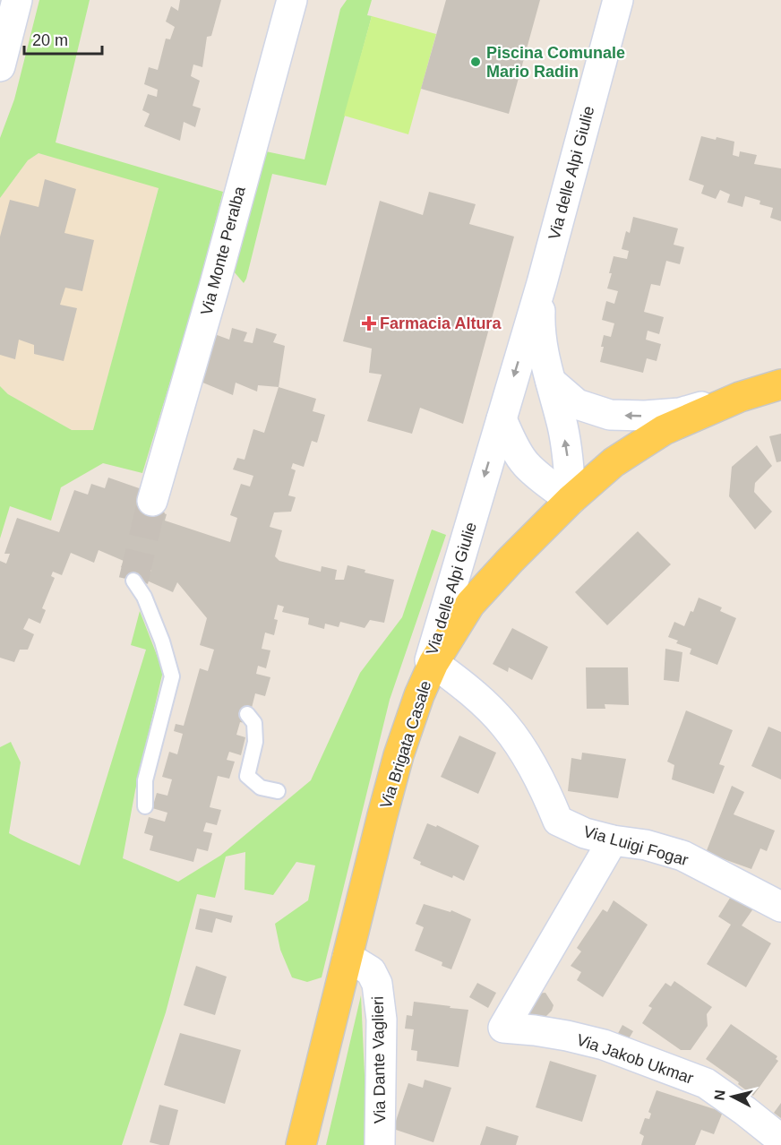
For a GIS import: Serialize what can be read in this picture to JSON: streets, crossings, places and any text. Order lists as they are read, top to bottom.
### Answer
{
  "streets": {
    "main road": ["Via Brigata Casale"],
    "street": [
      "Via delle Alpi Giulie",
      "Via Monte Peralba",
      "Via Luigi Fogar",
      "Via Jakob Ukmar",
      "Via Dante Vaglieri"
    ]
  },
  "crossings": [
    ["Via delle Alpi Giulie", "Via Brigata Casale"],
    ["Via Brigata Casale", "Via Luigi Fogar"],
    ["Via Brigata Casale", "Via Dante Vaglieri"],
    ["Via Luigi Fogar", "Via Jakob Ukmar"]
  ],
  "places": {
    "other": ["Piscina Comunale Mario Radin"],
    "health": ["Farmacia Altura"]
  },
  "scale_bar": "20 m",
  "north": "left"
}
